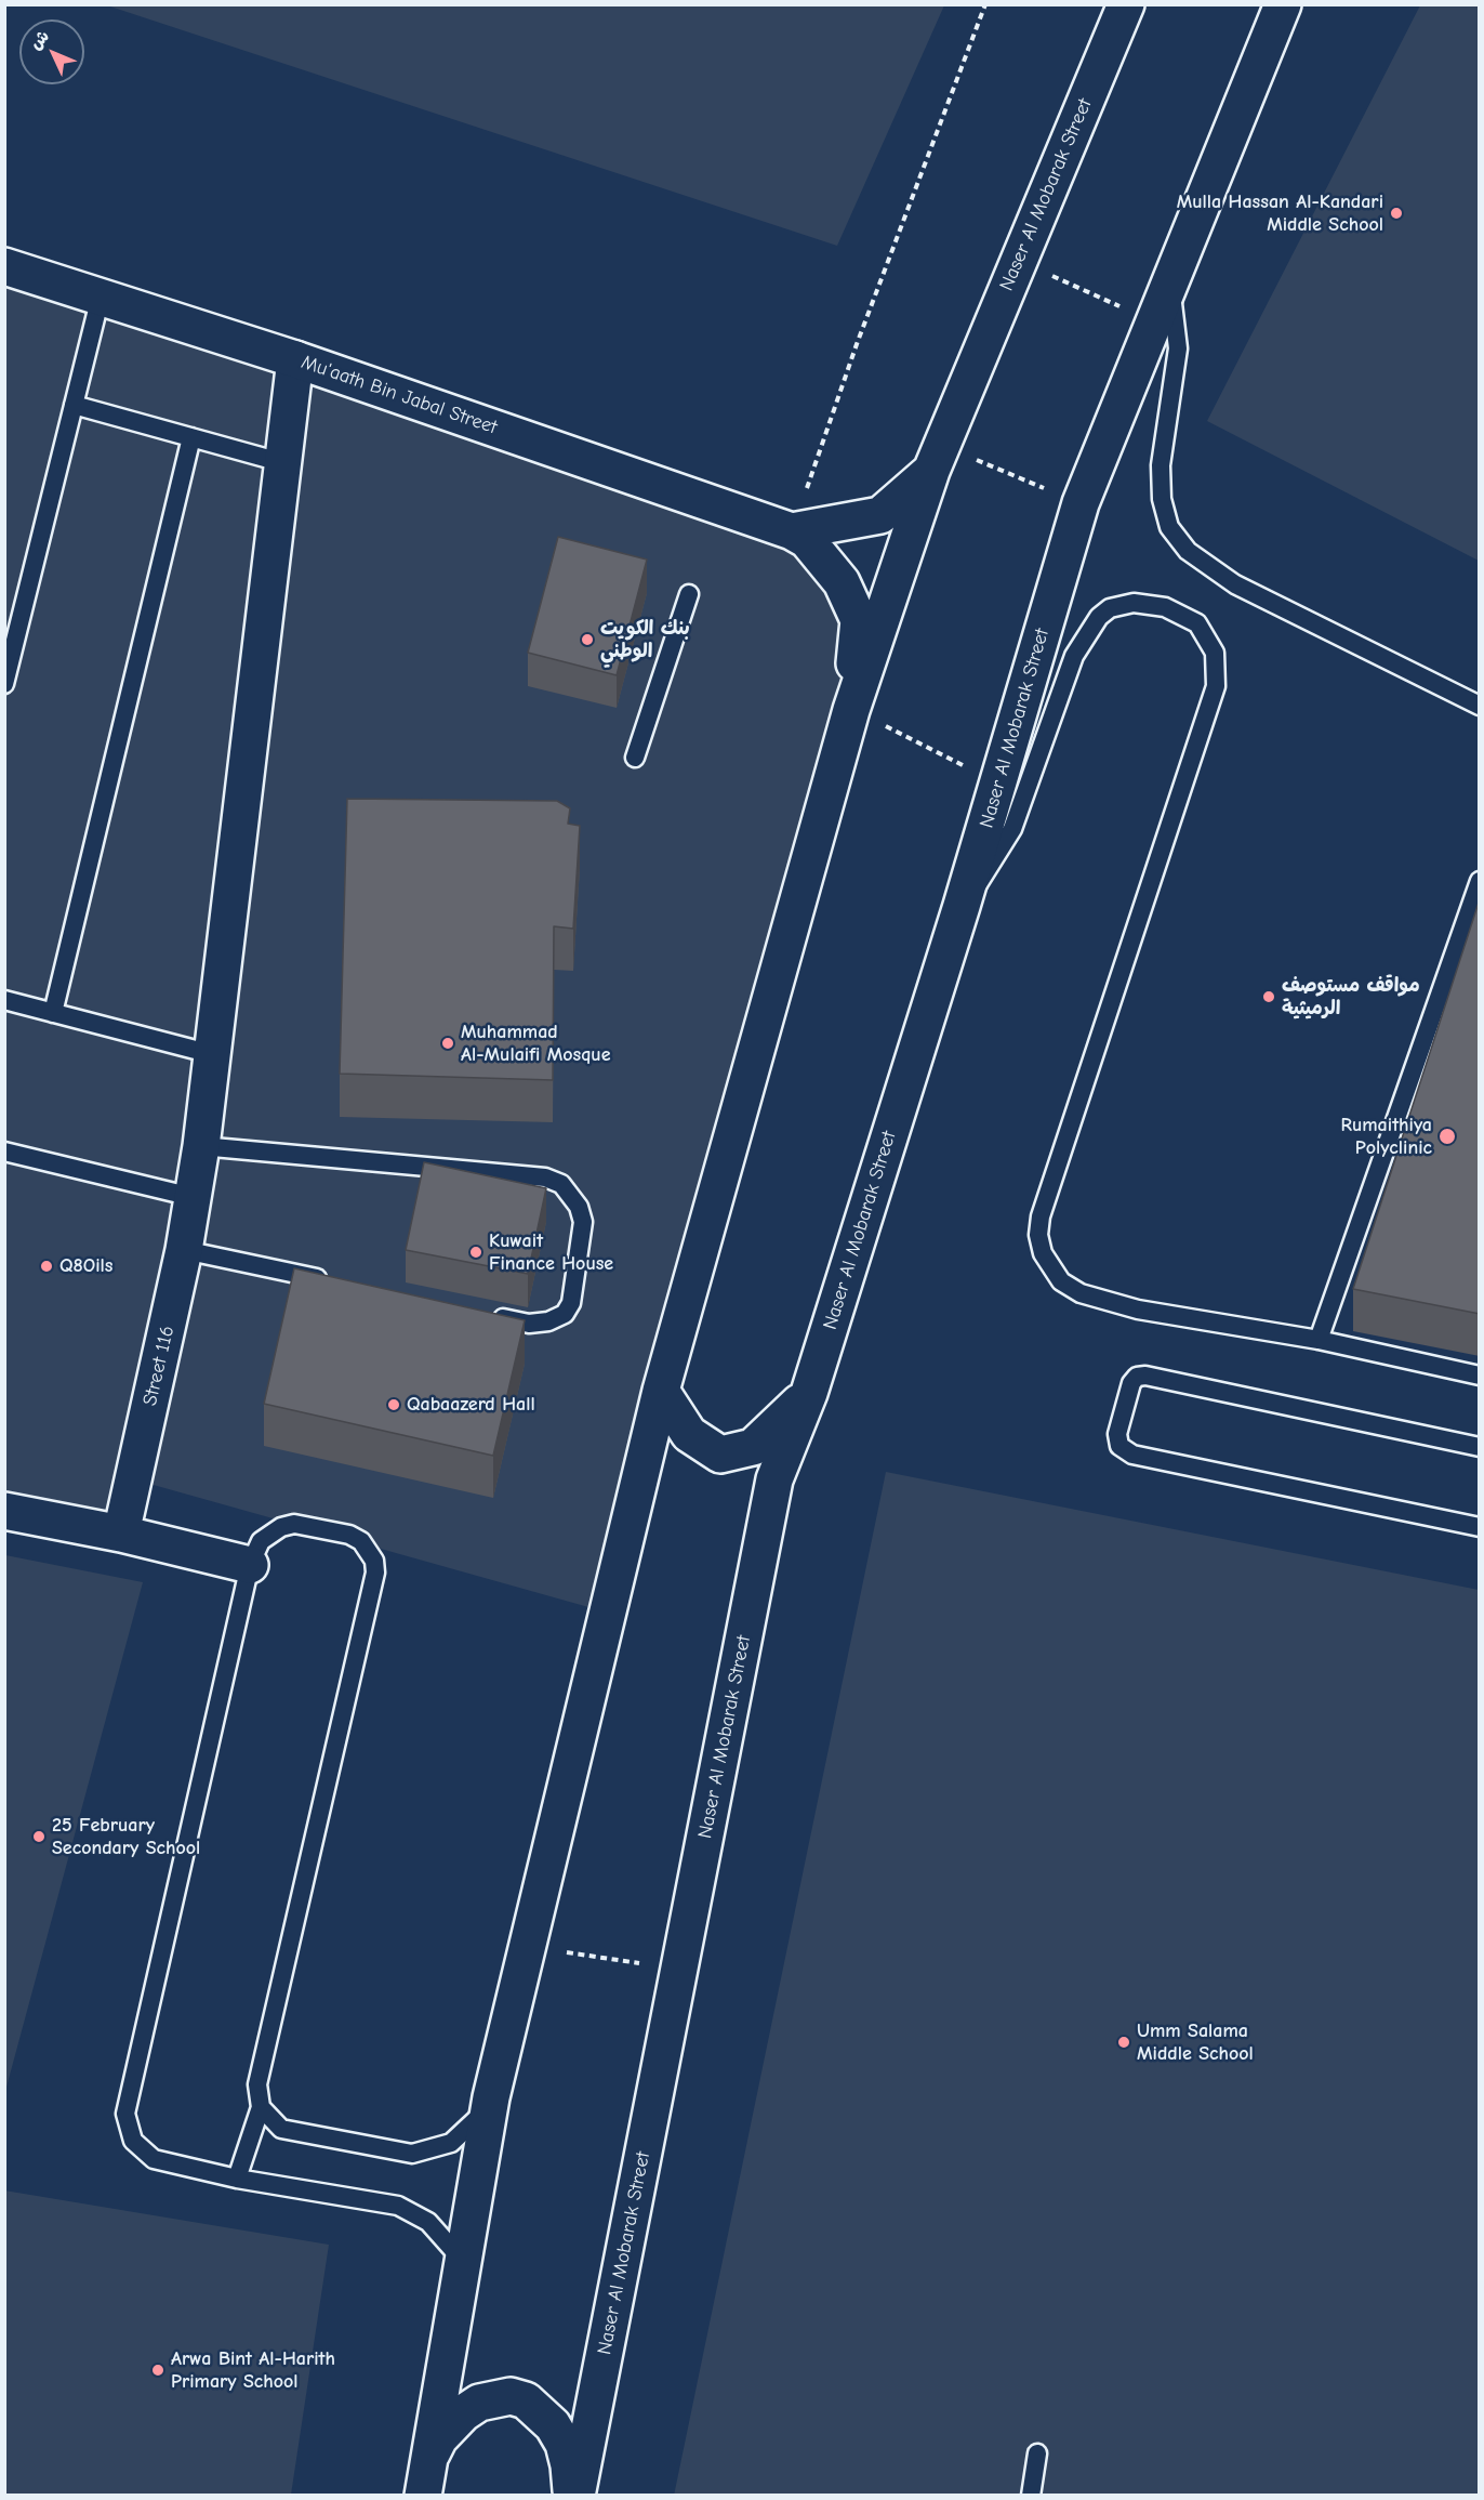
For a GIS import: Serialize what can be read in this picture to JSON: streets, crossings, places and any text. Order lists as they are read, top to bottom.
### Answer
{
  "streets": {
    "street": ["Naser Al Mobarak Street", "Mu'aath Bin Jabal Street", "Street 116"]
  },
  "crossings": [
    ["Naser Al Mobarak Street", "Mu'aath Bin Jabal Street"],
    ["Mu'aath Bin Jabal Street", "Street 116"]
  ],
  "places": [
    "Mulla Hassan Al-Kandari Middle School",
    "بنك الكويت الوطني",
    "مواقف مستوصف الرميثية",
    "Muhammad Al-Mulaifi Mosque",
    "Rumaithiya Polyclinic",
    "Kuwait Finance House",
    "Q8Oils",
    "Qabaazerd Hall",
    "25 February Secondary School",
    "Umm Salama Middle School",
    "Arwa Bint Al-Harith Primary School"
  ],
  "north": "top left"
}
